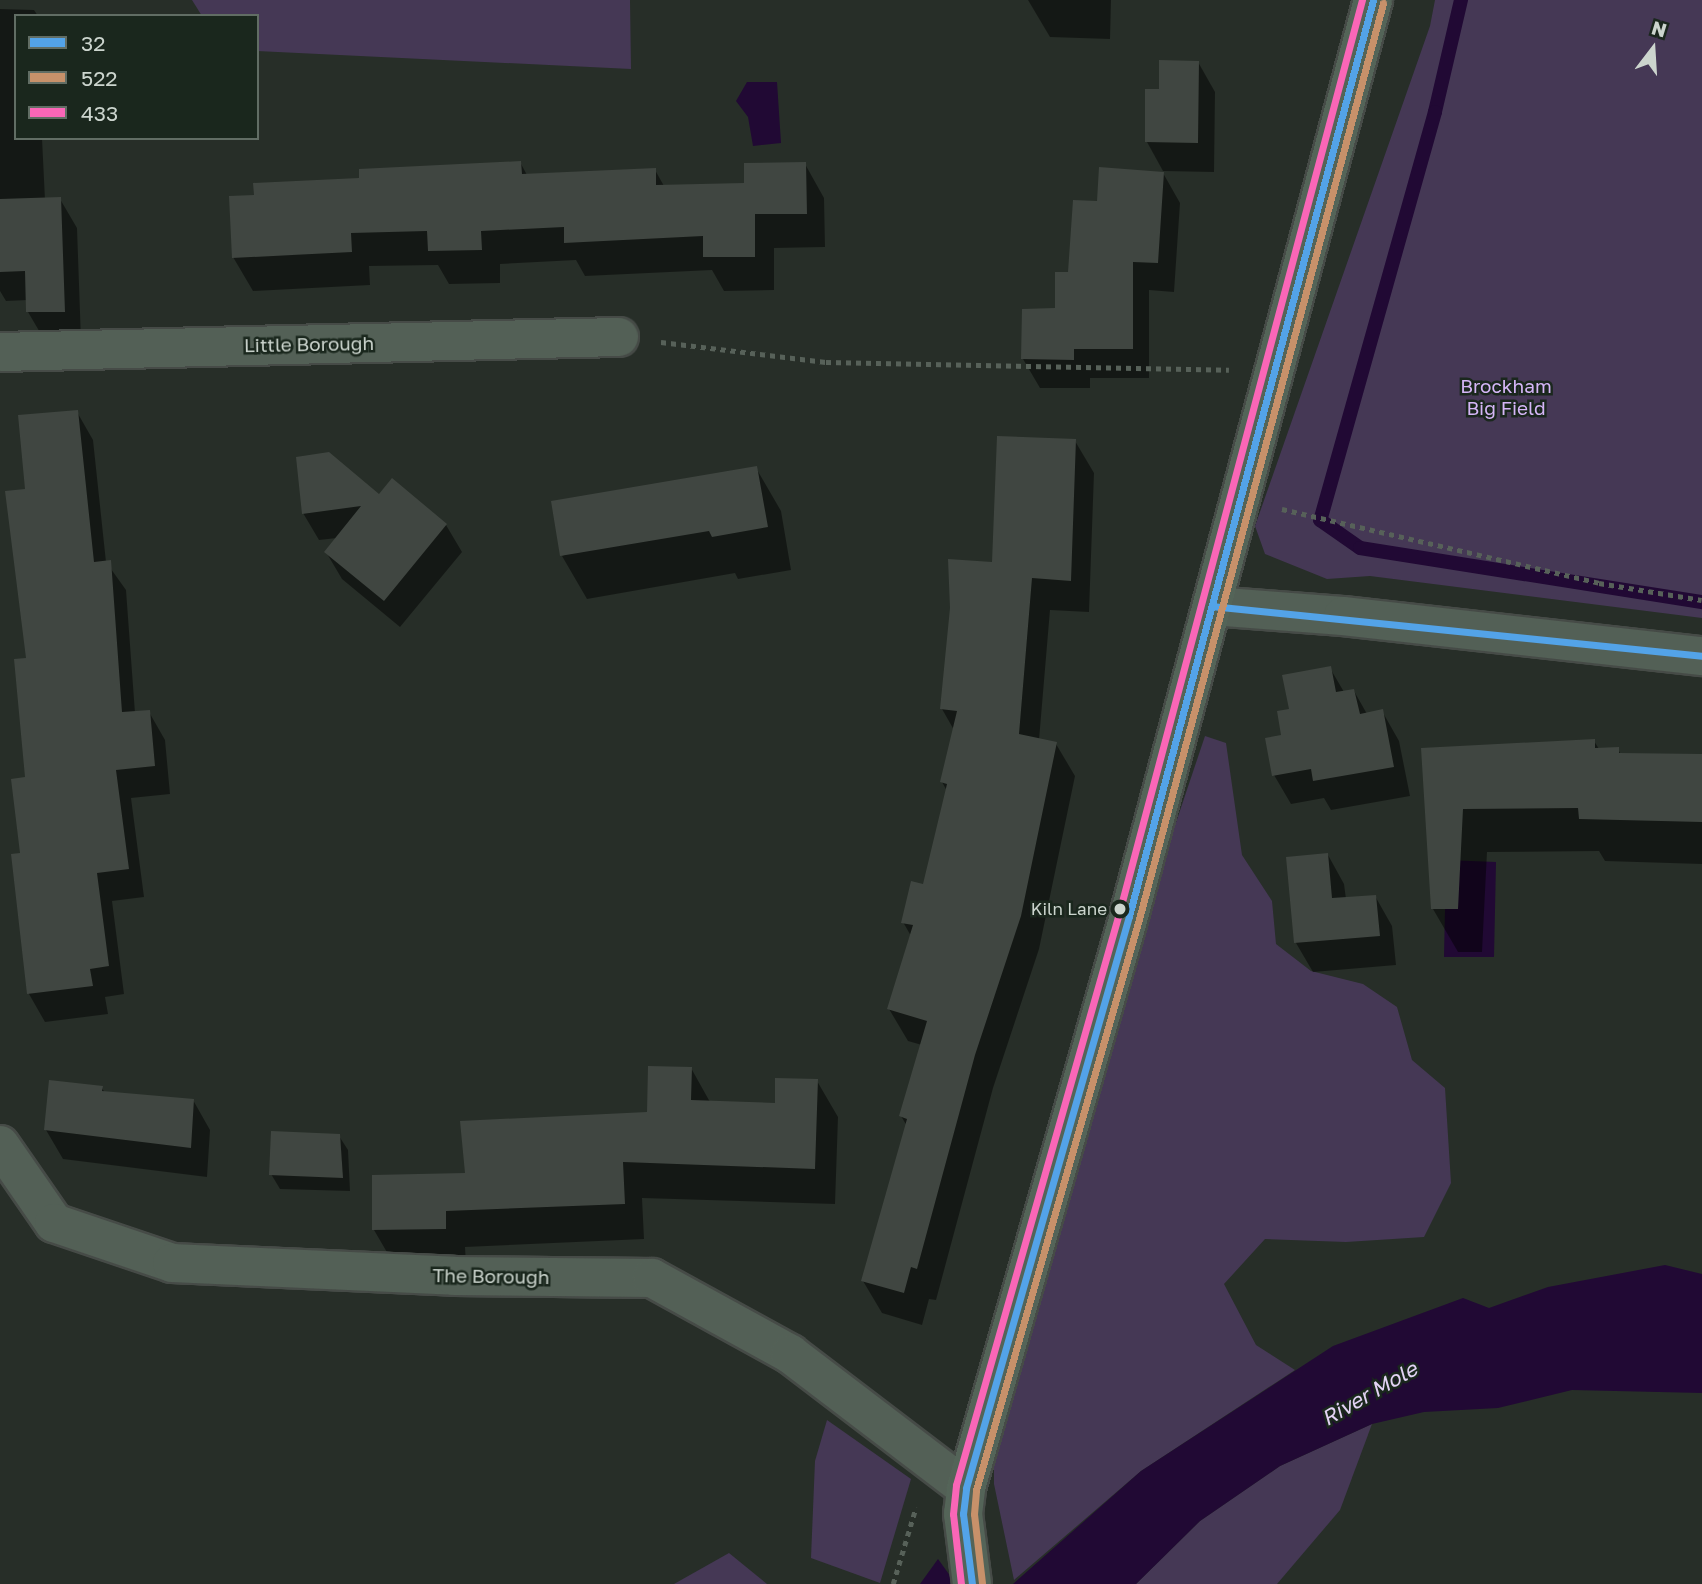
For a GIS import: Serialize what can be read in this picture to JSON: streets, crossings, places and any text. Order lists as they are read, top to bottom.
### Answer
{
  "streets": {
    "street": ["Little Borough", "The Borough"]
  },
  "water": ["River Mole"],
  "parks": ["Brockham Big Field"],
  "places": ["Kiln Lane"],
  "lines": ["transit line 32", "transit line 433", "transit line 522"],
  "legend": ["32", "522", "433"],
  "north": "top"
}
